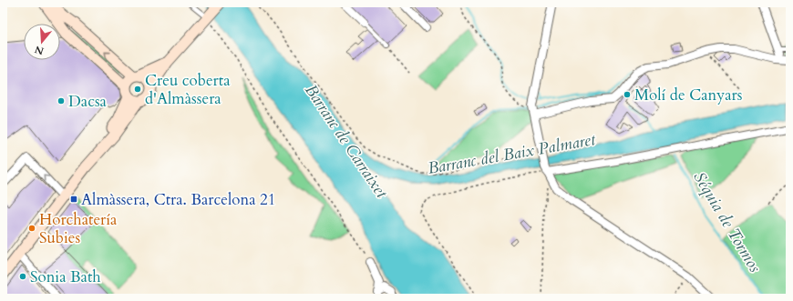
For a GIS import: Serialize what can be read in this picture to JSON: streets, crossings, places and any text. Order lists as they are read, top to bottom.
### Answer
{
  "water": ["Barranc de Carraixet", "Barranc del Baix Palmaret", "Séquia de Tormos"],
  "places": {
    "other": [
      "Creu coberta d'Almàssera",
      "Molí de Canyars",
      "Dacsa",
      "Horchatería Subies",
      "Sonia Bath"
    ],
    "transit": ["Almàssera, Ctra. Barcelona 21"]
  },
  "north": "bottom"
}
